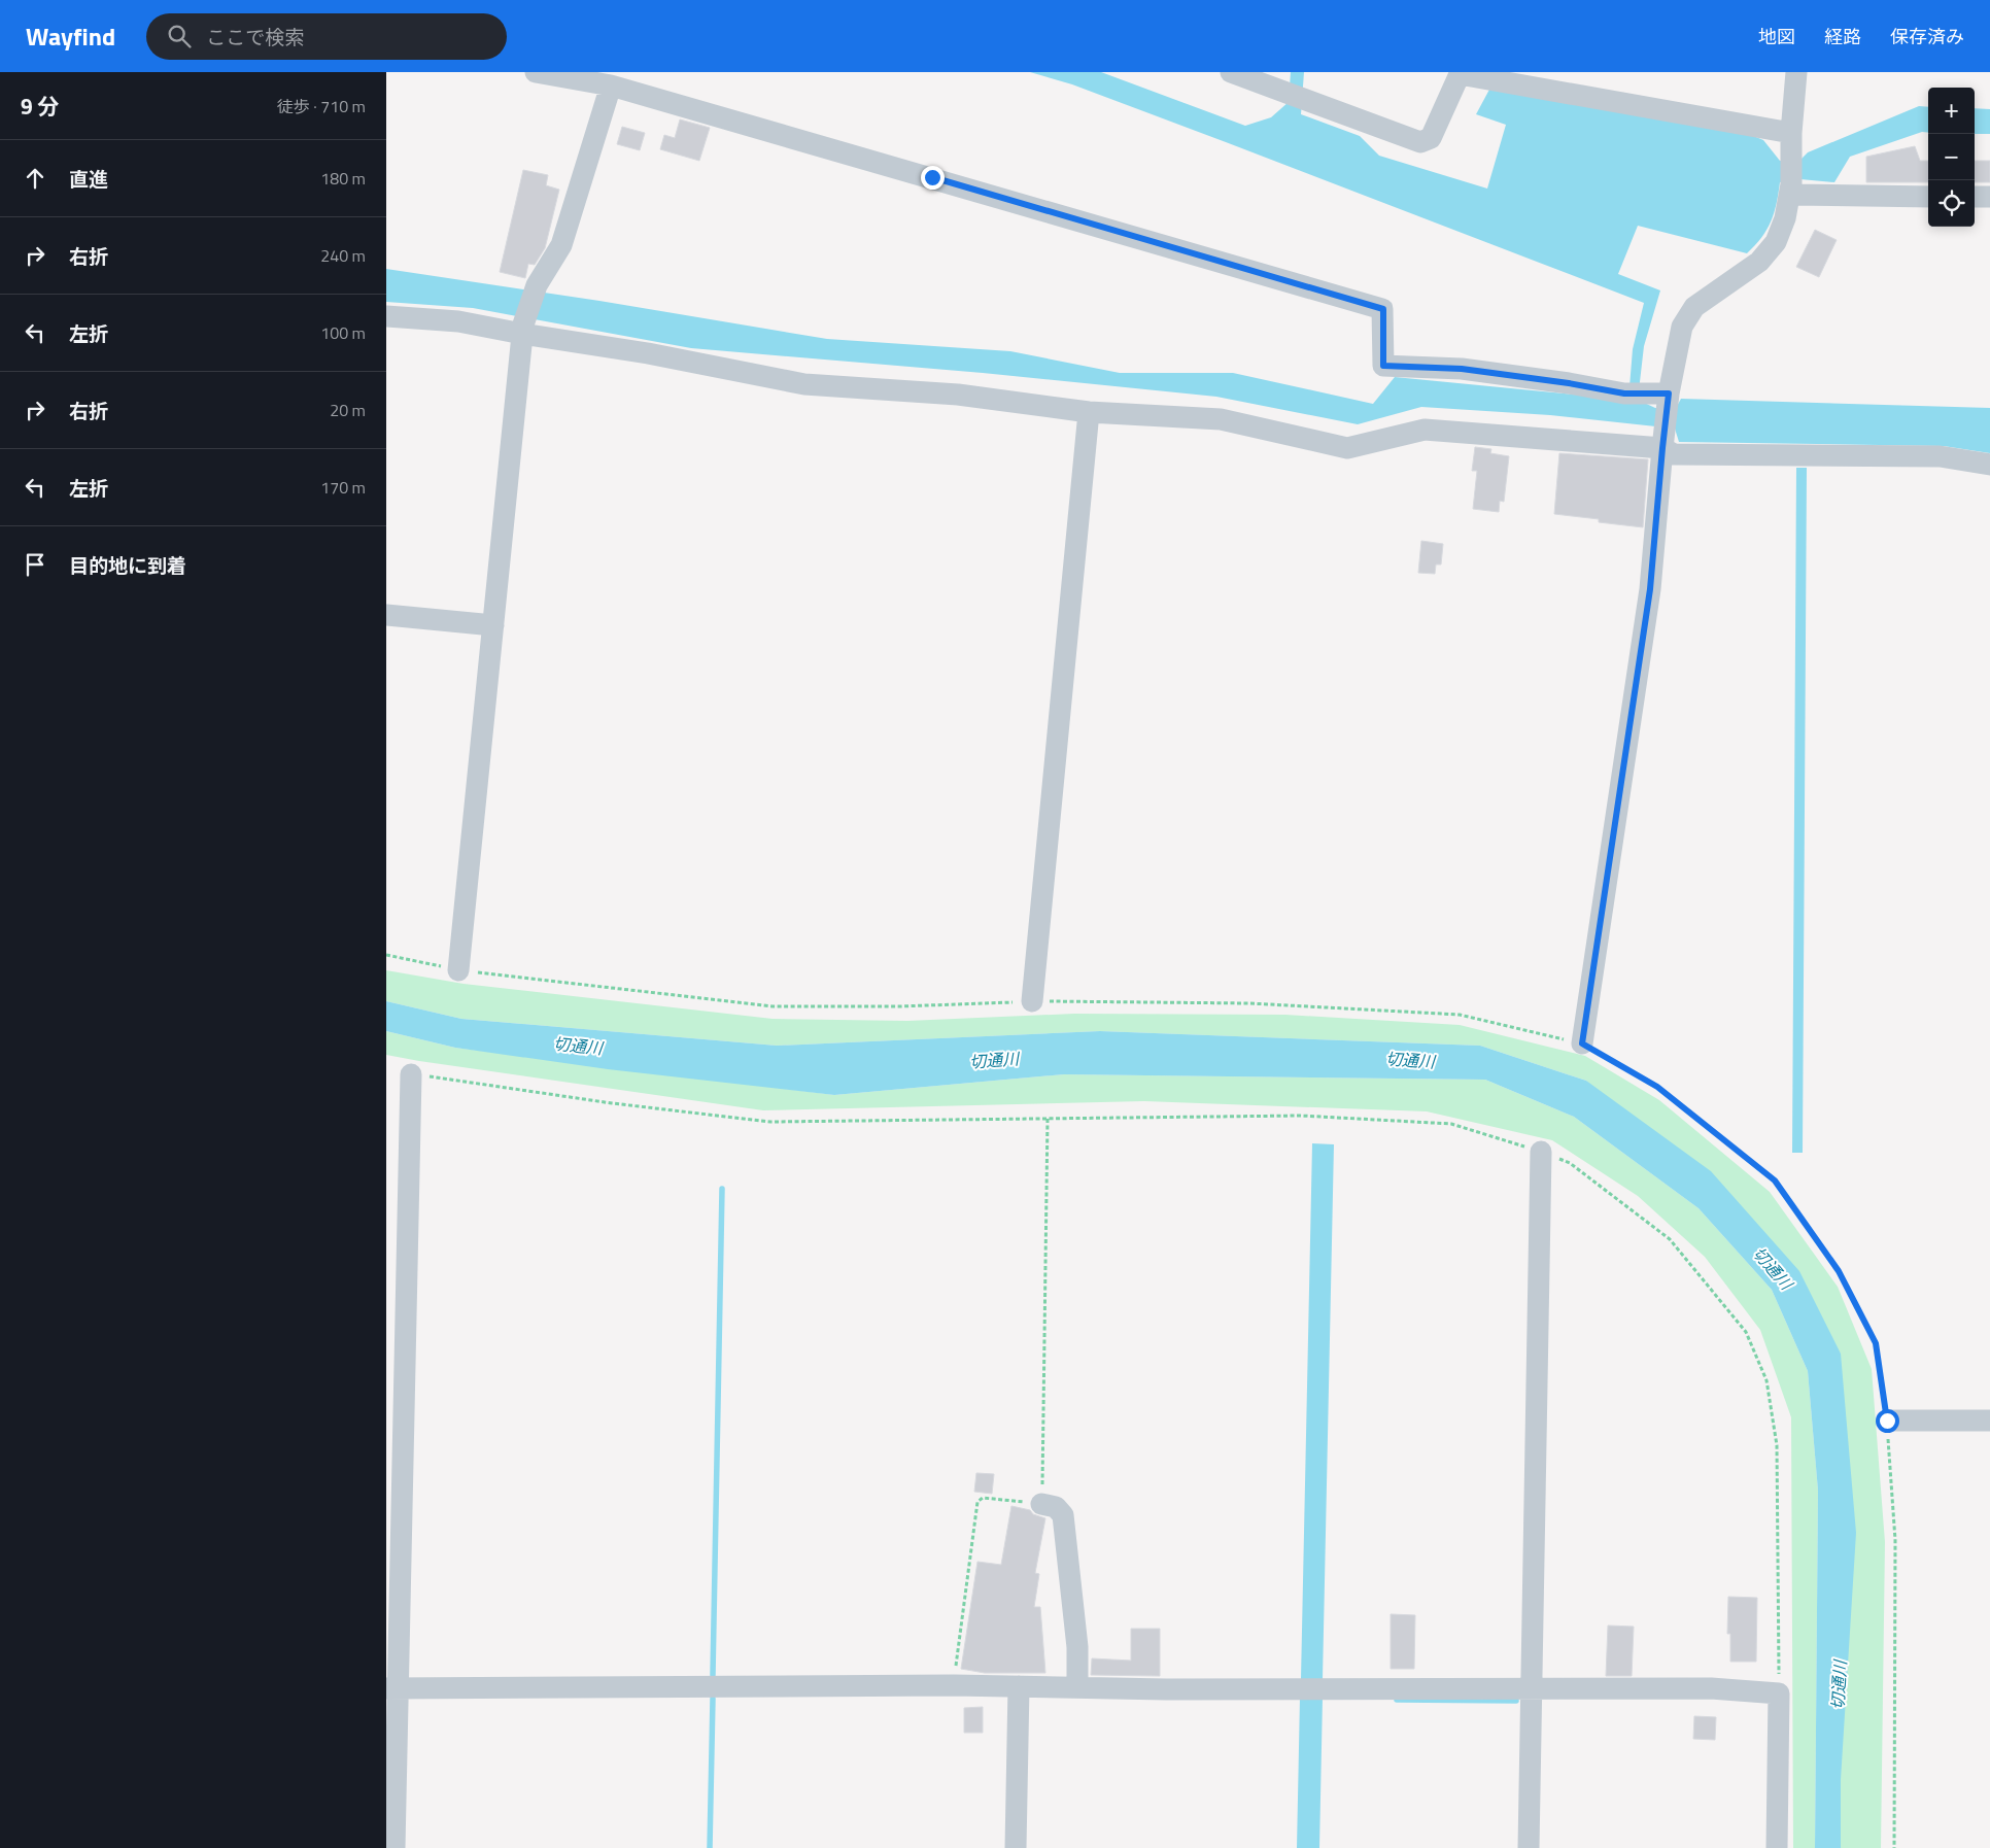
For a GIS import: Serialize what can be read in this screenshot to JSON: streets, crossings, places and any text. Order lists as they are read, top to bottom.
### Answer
{
  "water": ["切通川"],
  "page": {
    "header": "Wayfind",
    "search": "ここで検索",
    "nav": ["地図", "経路", "保存済み"],
    "heading": ["9 分", "徒歩 · 710 m"],
    "map_buttons": ["+", "−"],
    "list": [
      ["直進", "180 m"],
      ["右折", "240 m"],
      ["左折", "100 m"],
      ["右折", "20 m"],
      ["左折", "170 m"],
      "目的地に到着"
    ]
  }
}
